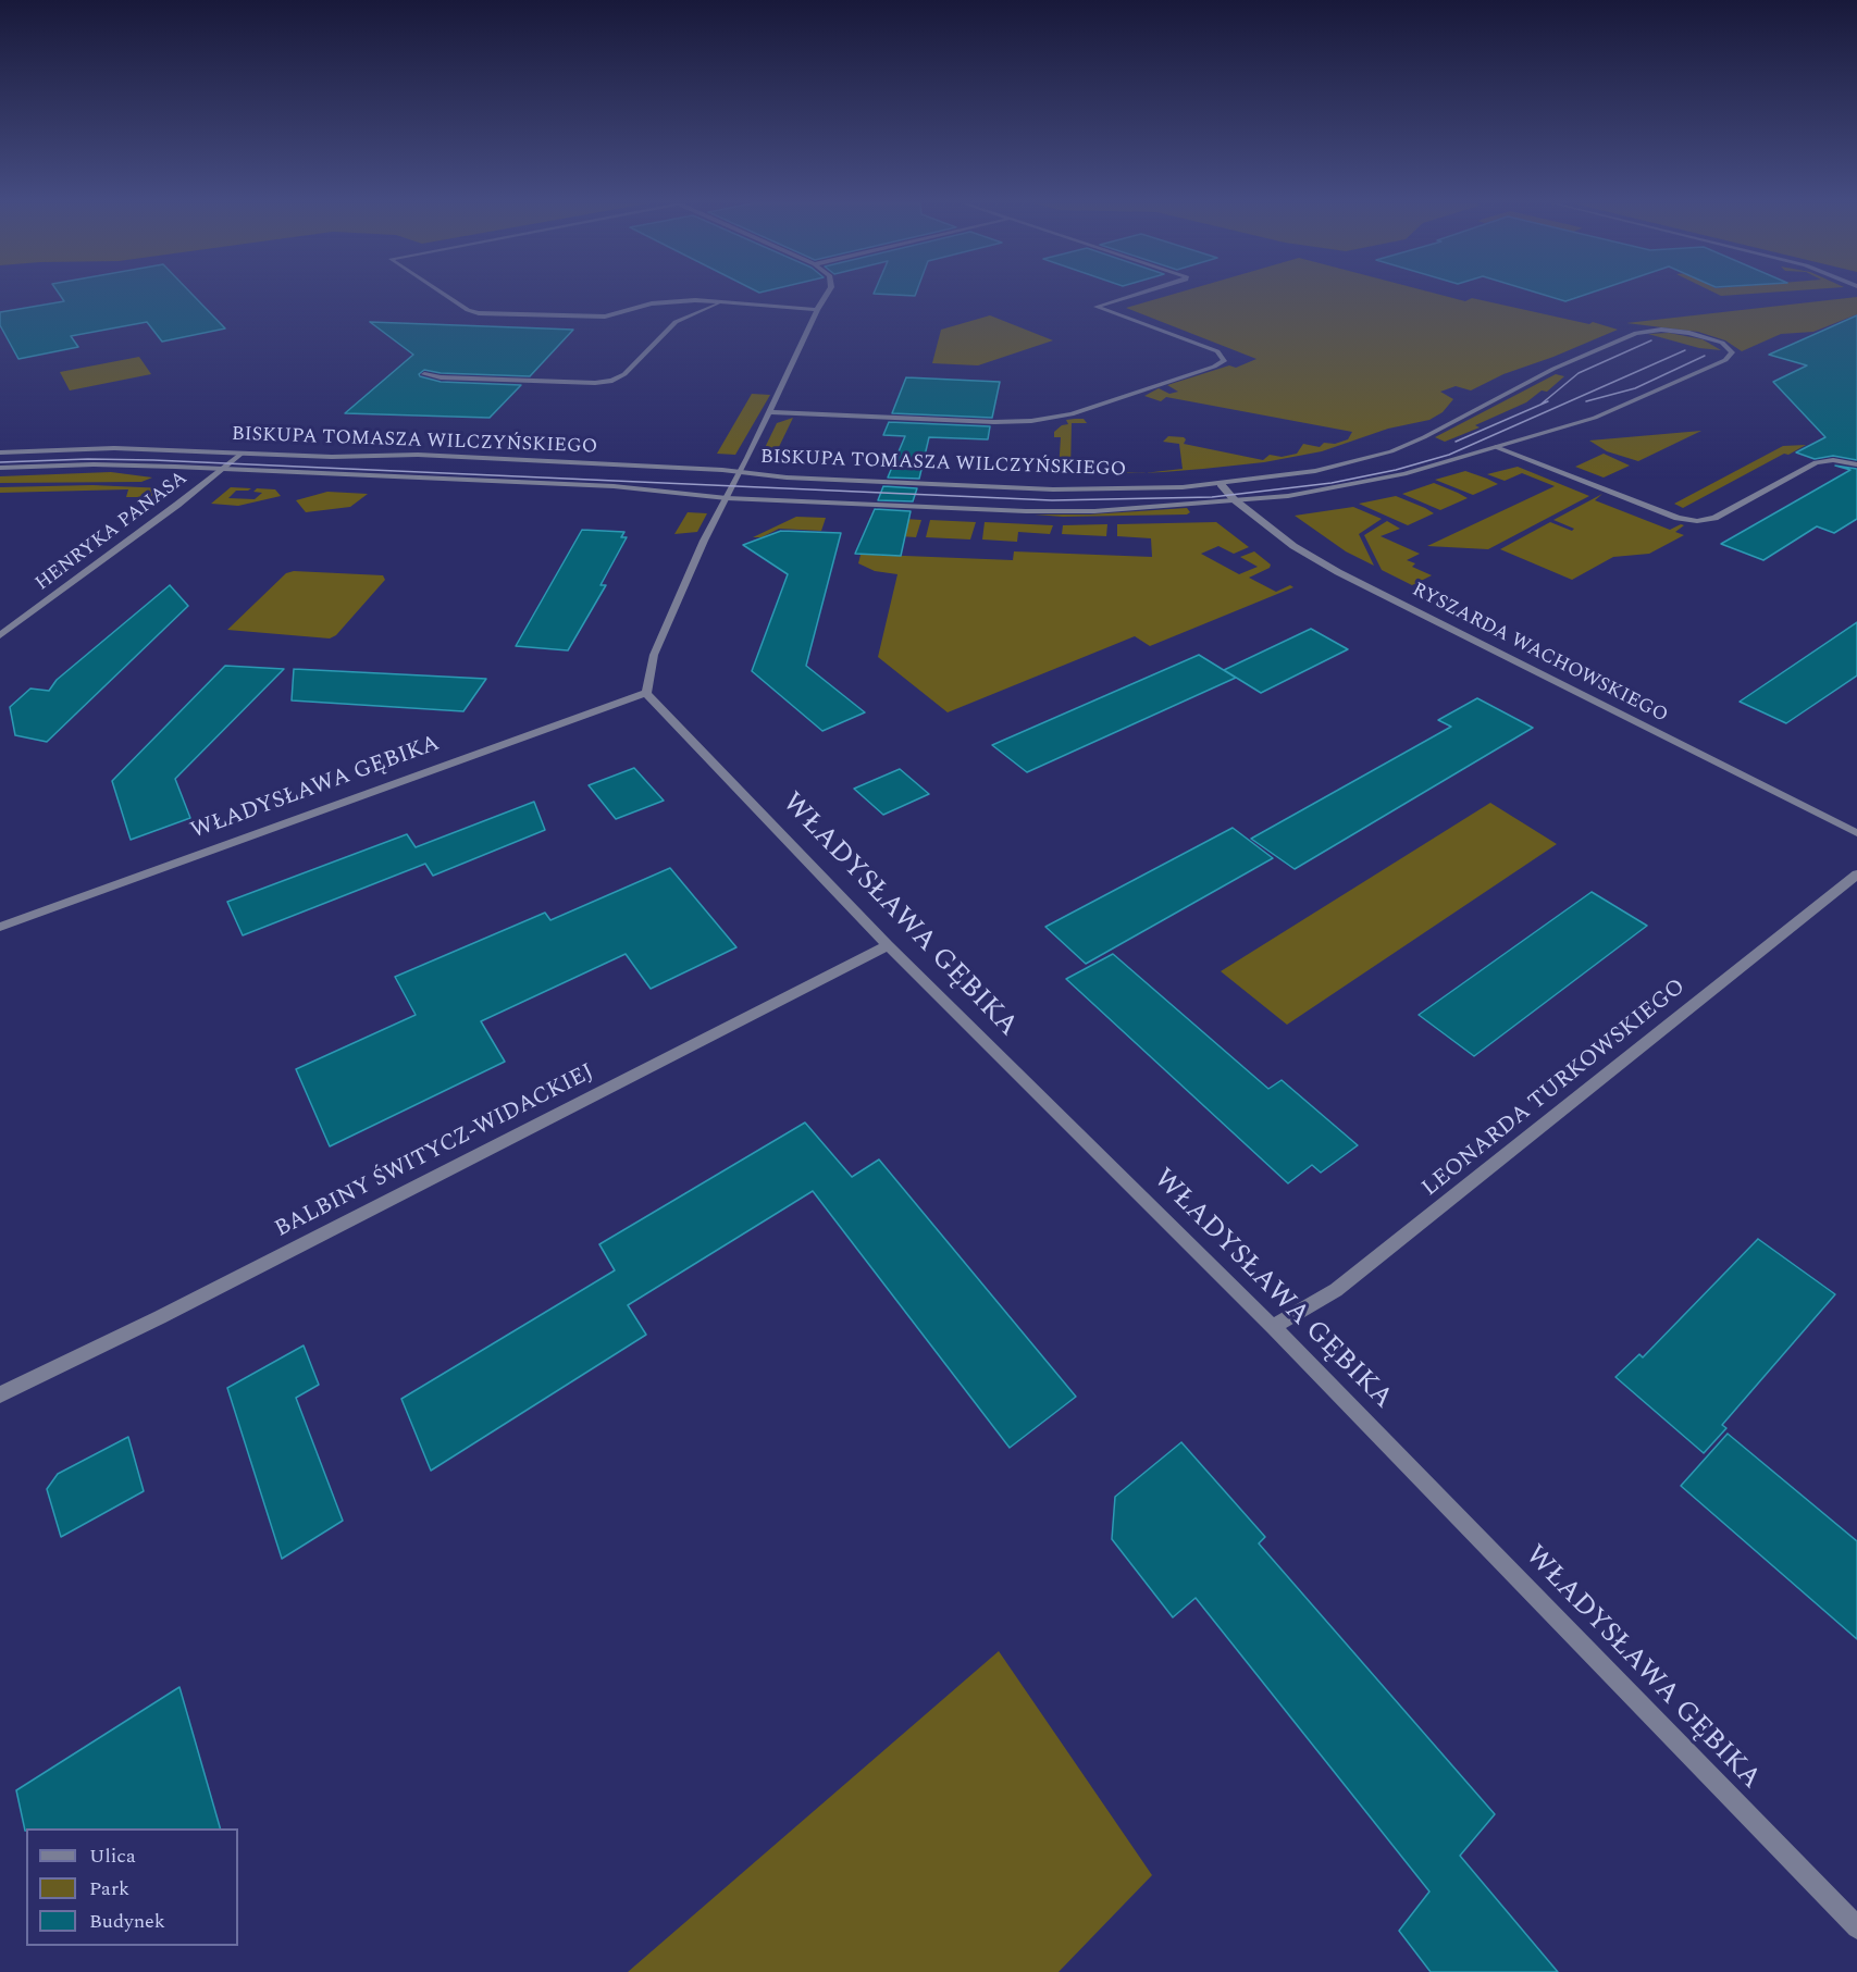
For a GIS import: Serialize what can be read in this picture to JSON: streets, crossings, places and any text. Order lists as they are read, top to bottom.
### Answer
{
  "streets": {
    "street": [
      "BISKUPA TOMASZA WILCZYŃSKIEGO",
      "HENRYKA PANASA",
      "RYSZARDA WACHOWSKIEGO",
      "WŁADYSŁAWA GĘBIKA",
      "LEONARDA TURKOWSKIEGO",
      "BALBINY ŚWITYCZ-WIDACKIEJ"
    ]
  },
  "crossings": [
    ["BISKUPA TOMASZA WILCZYŃSKIEGO", "HENRYKA PANASA"],
    ["BISKUPA TOMASZA WILCZYŃSKIEGO", "RYSZARDA WACHOWSKIEGO"],
    ["WŁADYSŁAWA GĘBIKA", "LEONARDA TURKOWSKIEGO"],
    ["WŁADYSŁAWA GĘBIKA", "BALBINY ŚWITYCZ-WIDACKIEJ"]
  ],
  "legend": ["Ulica", "Park", "Budynek"]
}
